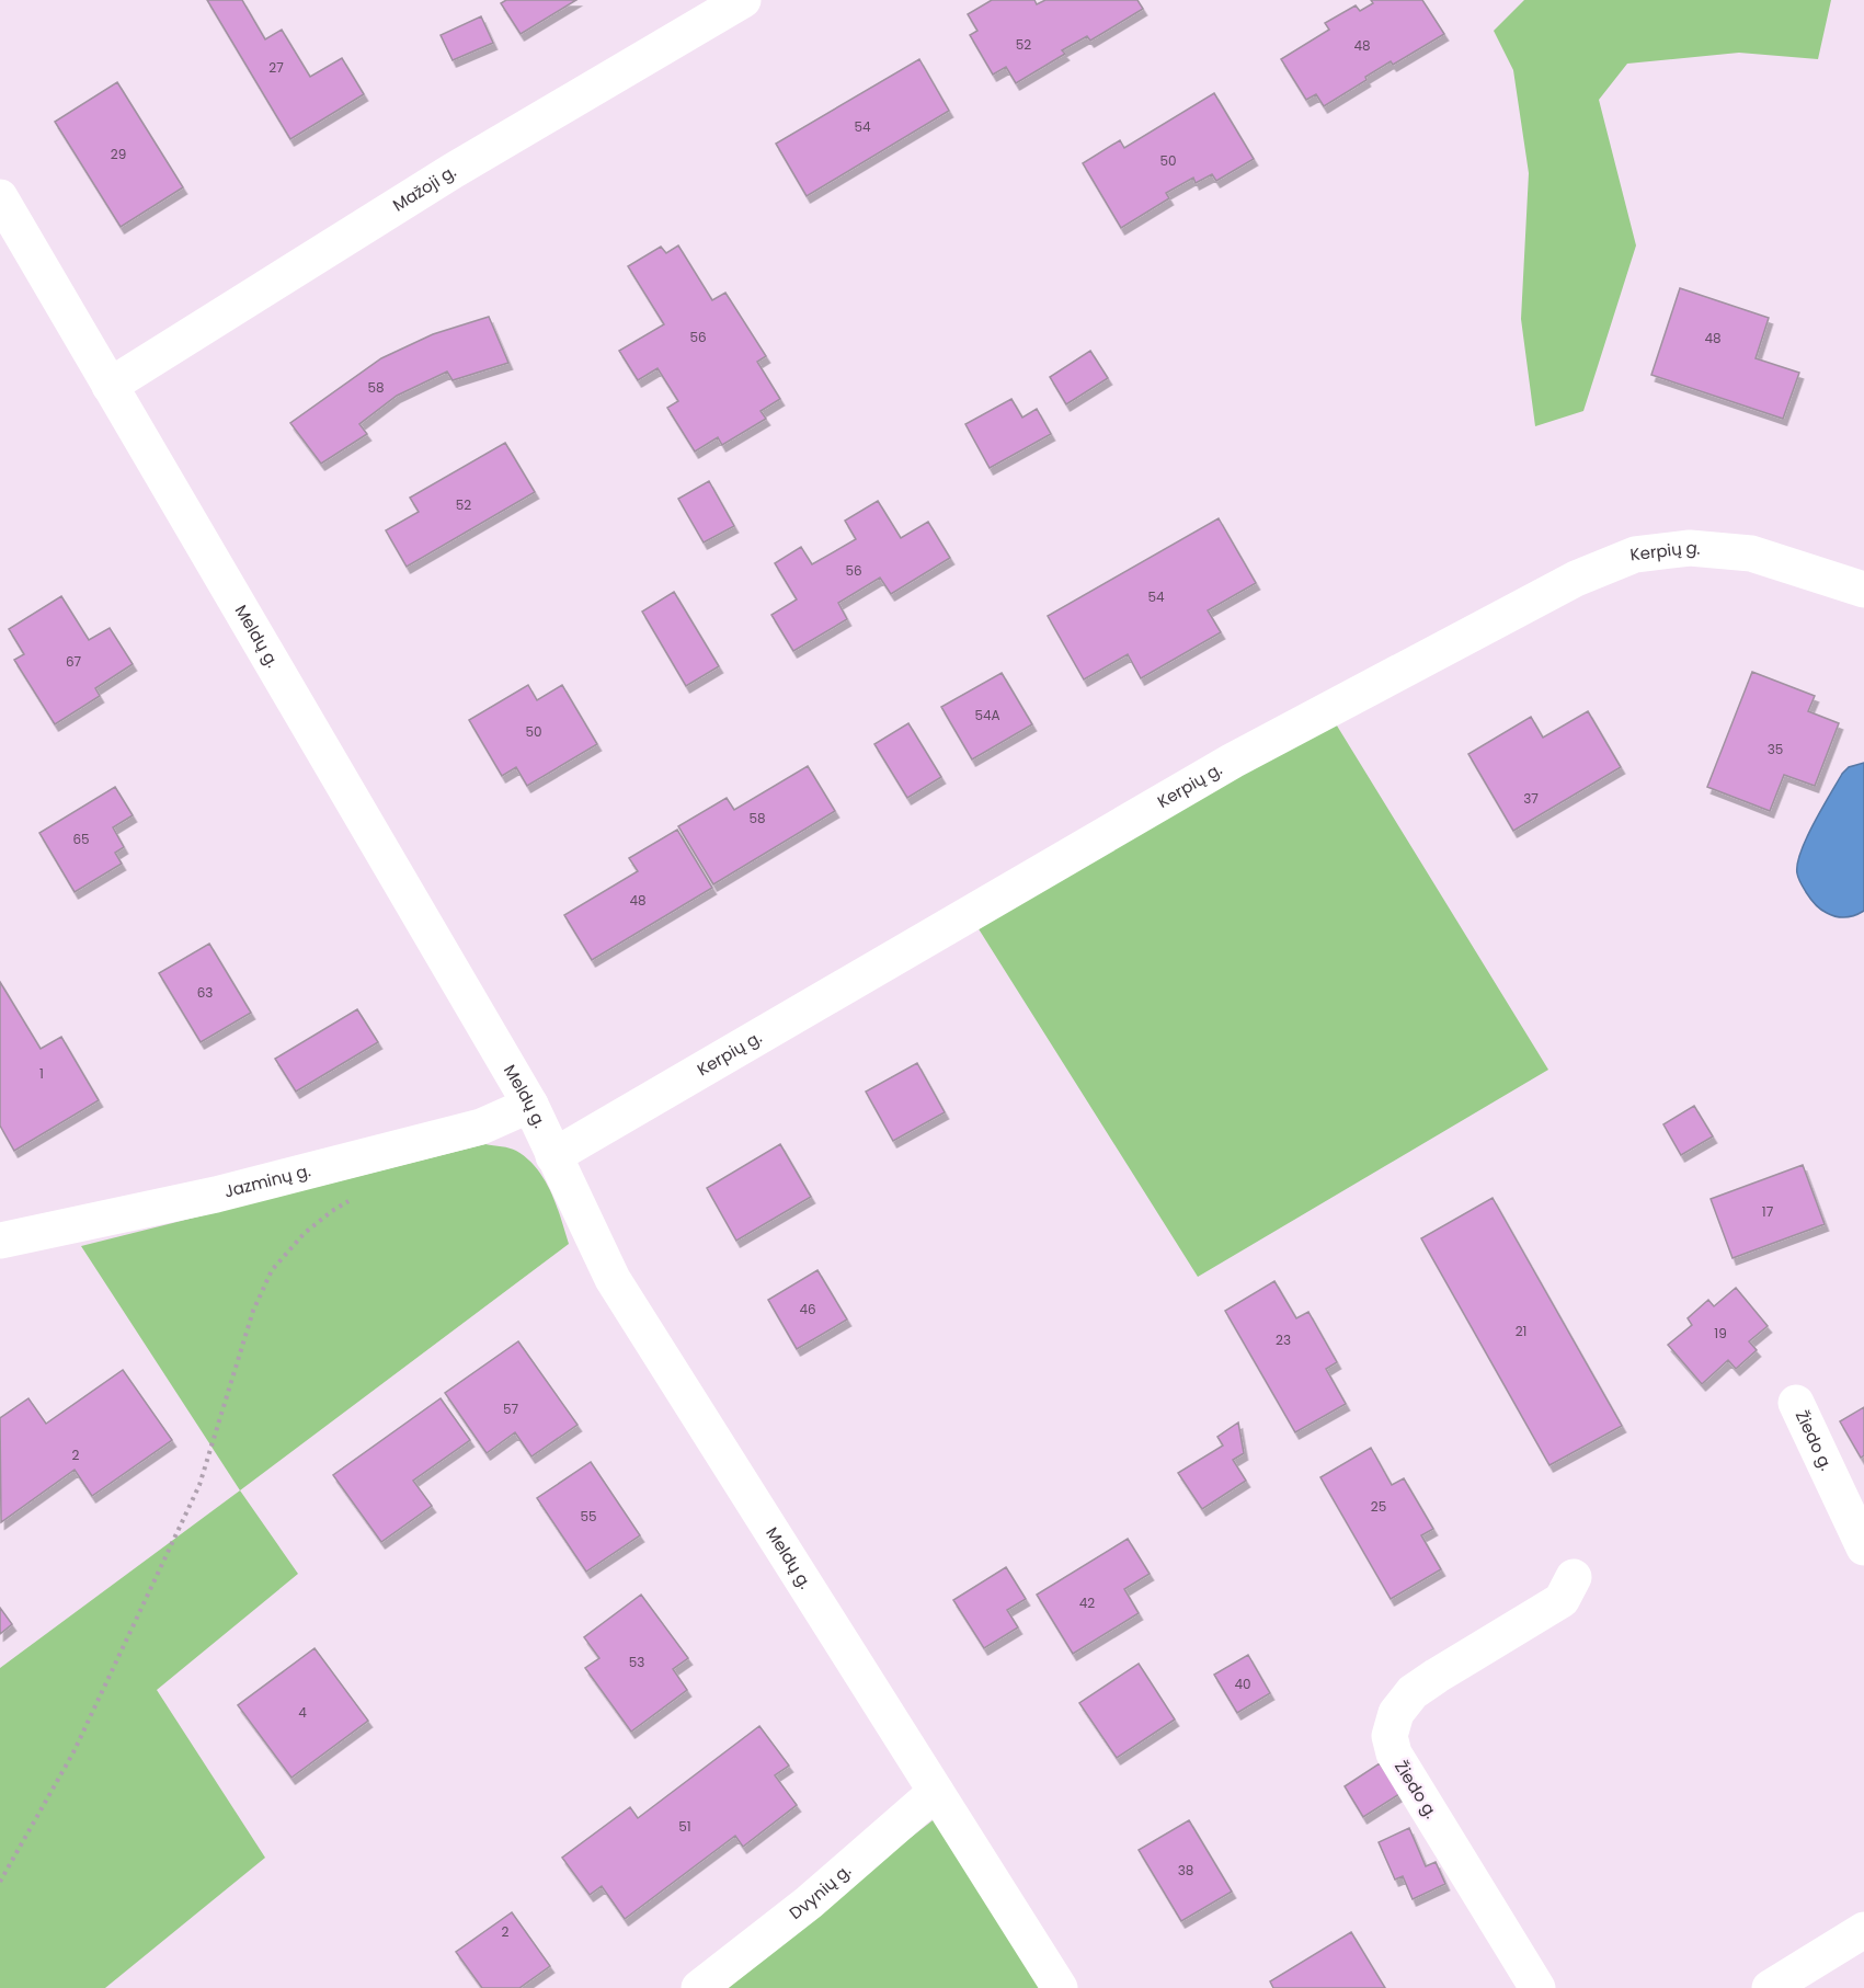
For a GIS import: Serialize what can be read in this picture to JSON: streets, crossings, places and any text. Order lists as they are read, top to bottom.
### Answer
{
  "streets": {
    "street": [
      "Mažoji g.",
      "Kerpių g.",
      "Meldų g.",
      "Jazminų g.",
      "Žiedo g.",
      "Dvynių g."
    ]
  },
  "crossings": [
    ["Mažoji g.", "Meldų g."],
    ["Kerpių g.", "Meldų g."],
    ["Meldų g.", "Jazminų g."],
    ["Meldų g.", "Dvynių g."]
  ],
  "house_numbers": [
    "52",
    "48",
    "27",
    "54",
    "29",
    "50",
    "56",
    "48",
    "58",
    "52",
    "56",
    "54",
    "67",
    "54A",
    "50",
    "35",
    "37",
    "58",
    "65",
    "48",
    "63",
    "1",
    "17",
    "46",
    "21",
    "19",
    "23",
    "57",
    "2",
    "25",
    "55",
    "42",
    "53",
    "40",
    "4",
    "51",
    "38",
    "2"
  ]
}
